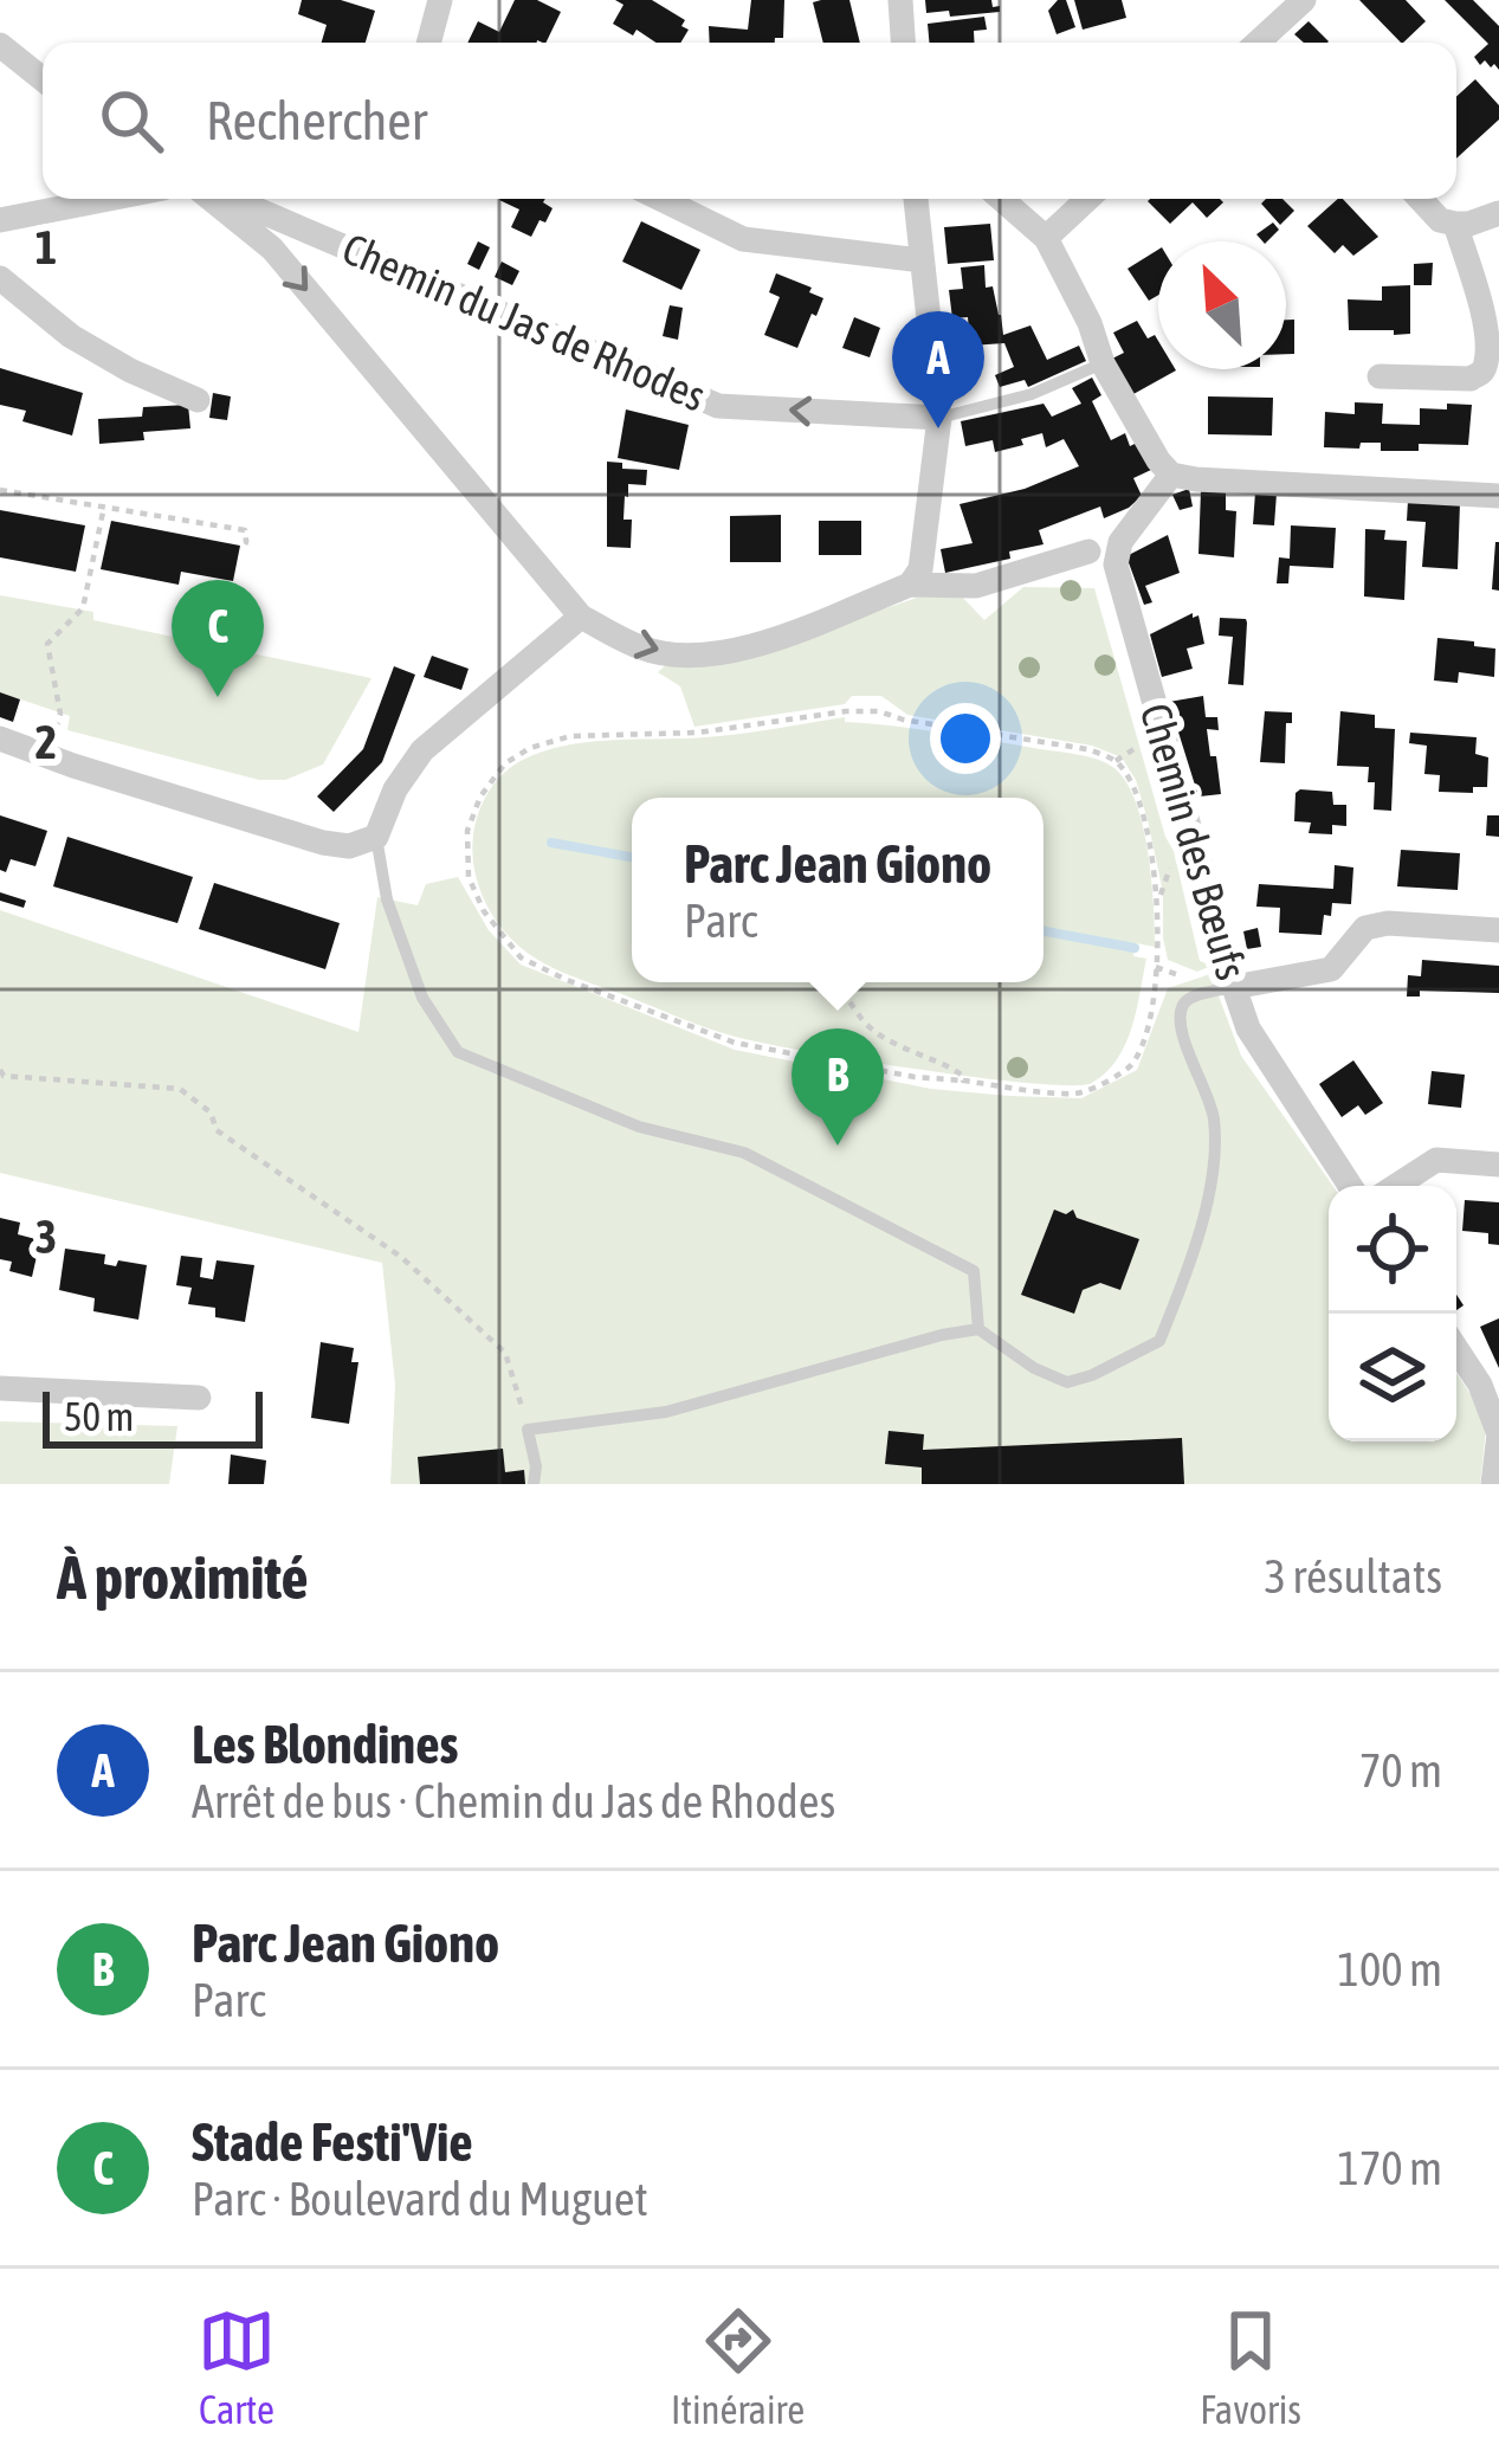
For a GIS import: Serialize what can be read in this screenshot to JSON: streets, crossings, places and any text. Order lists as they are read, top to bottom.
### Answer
{
  "streets": {
    "street": ["Chemin du Jas de Rhodes", "Chemin des Bœufs"]
  },
  "scale_bar": "50 m",
  "north": "top left",
  "page": {
    "search": "Rechercher",
    "pins": ["A", "C", "B"],
    "popup": ["Parc Jean Giono", "Parc"],
    "scale": "50 m",
    "heading": ["À proximité", "3 résultats"],
    "list": [
      {
        "mark": "A",
        "name": "Les Blondines",
        "note": "Arrêt de bus · Chemin du Jas de Rhodes",
        "value": "70 m"
      },
      {
        "mark": "B",
        "name": "Parc Jean Giono",
        "note": "Parc",
        "value": "100 m"
      },
      {
        "mark": "C",
        "name": "Stade Festi'Vie",
        "note": "Parc · Boulevard du Muguet",
        "value": "170 m"
      }
    ],
    "nav": ["Carte", "Itinéraire", "Favoris"]
  },
  "grid": {
    "rows": ["1", "2", "3"]
  }
}
